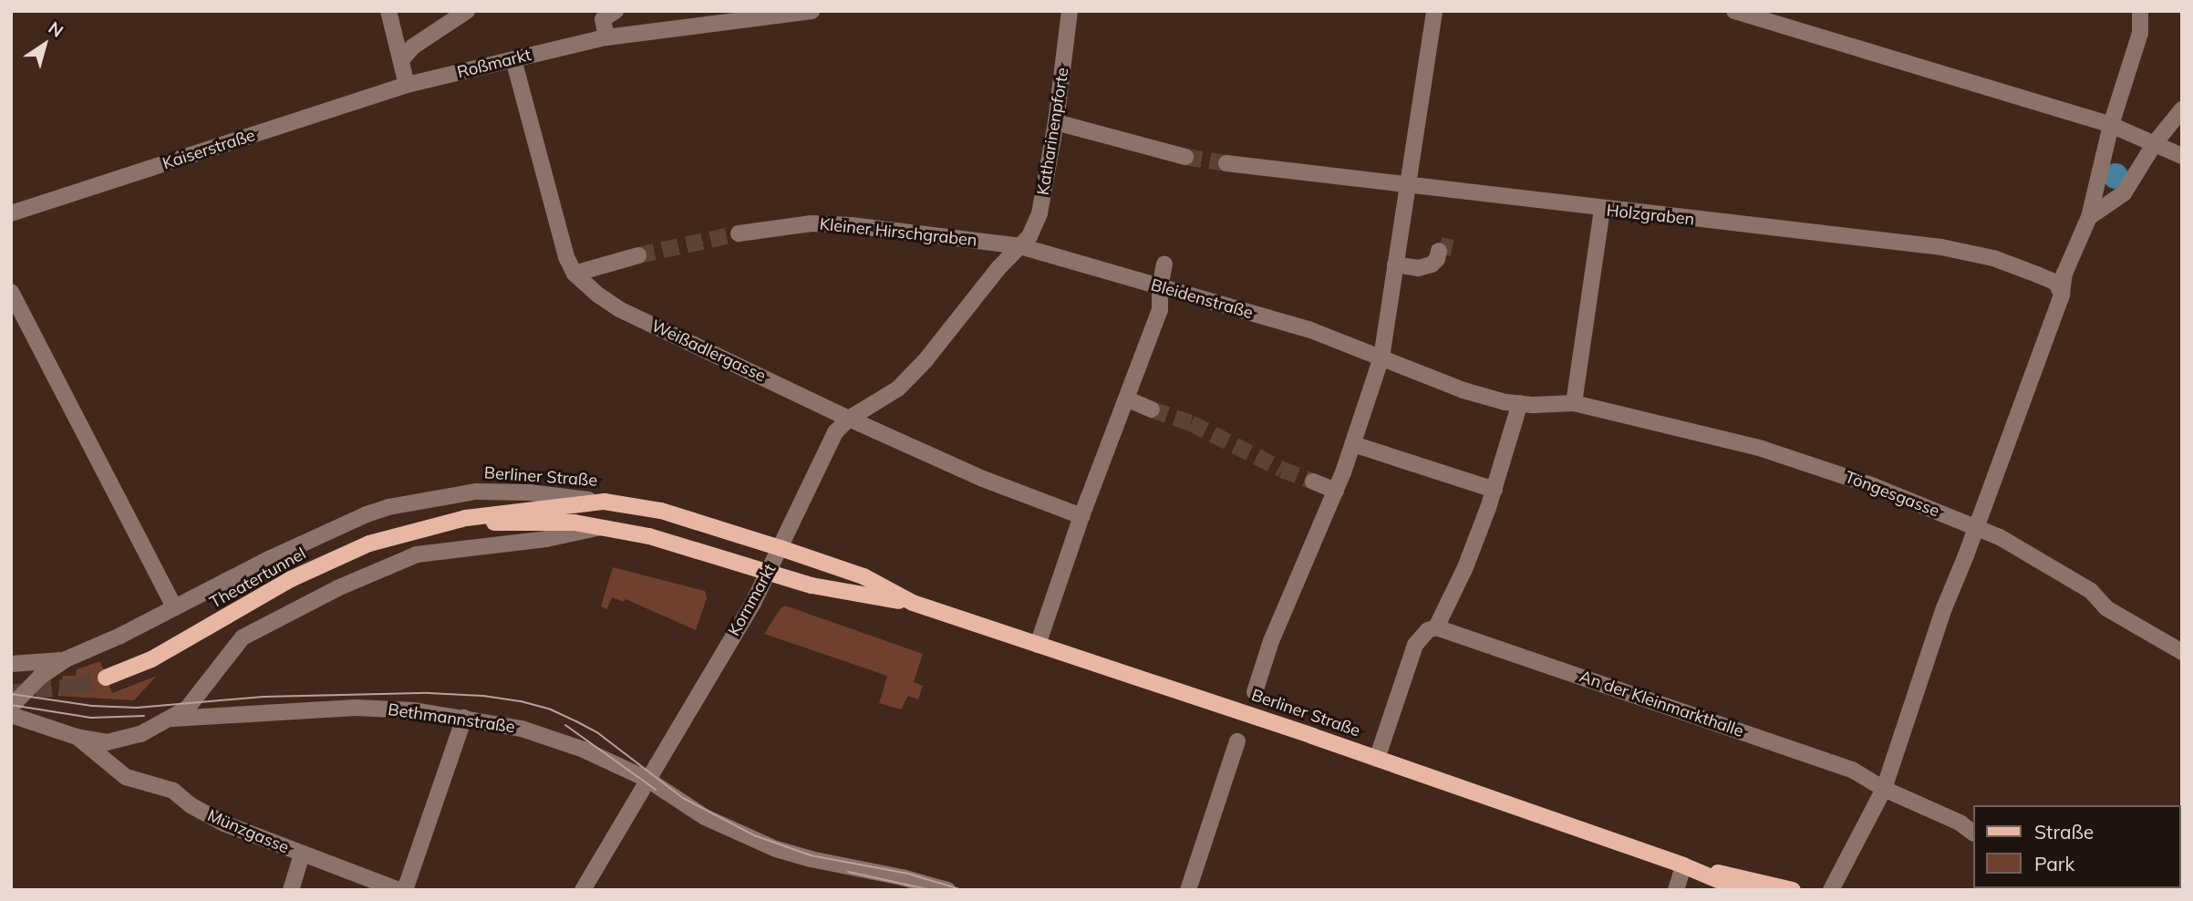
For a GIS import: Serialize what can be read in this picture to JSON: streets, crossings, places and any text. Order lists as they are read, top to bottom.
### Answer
{
  "streets": {
    "main road": ["Berliner Straße", "Theatertunnel"],
    "street": [
      "Roßmarkt",
      "Katharinenpforte",
      "Kaiserstraße",
      "Holzgraben",
      "Kleiner Hirschgraben",
      "Bleidenstraße",
      "Weißadlergasse",
      "Töngesgasse",
      "Kornmarkt",
      "An der Kleinmarkthalle",
      "Bethmannstraße",
      "Münzgasse"
    ]
  },
  "crossings": [
    ["Roßmarkt", "Kaiserstraße"],
    ["Katharinenpforte", "Kleiner Hirschgraben"],
    ["Katharinenpforte", "Bleidenstraße"],
    ["Katharinenpforte", "Kornmarkt"],
    ["Kleiner Hirschgraben", "Bleidenstraße"],
    ["Kleiner Hirschgraben", "Kornmarkt"],
    ["Bleidenstraße", "Töngesgasse"],
    ["Bleidenstraße", "Kornmarkt"],
    ["Weißadlergasse", "Kornmarkt"],
    ["Berliner Straße", "Theatertunnel"],
    ["Berliner Straße", "Kornmarkt"],
    ["Berliner Straße", "Bethmannstraße"],
    ["Kornmarkt", "Bethmannstraße"]
  ],
  "legend": ["Straße", "Park"],
  "north": "top right"
}
